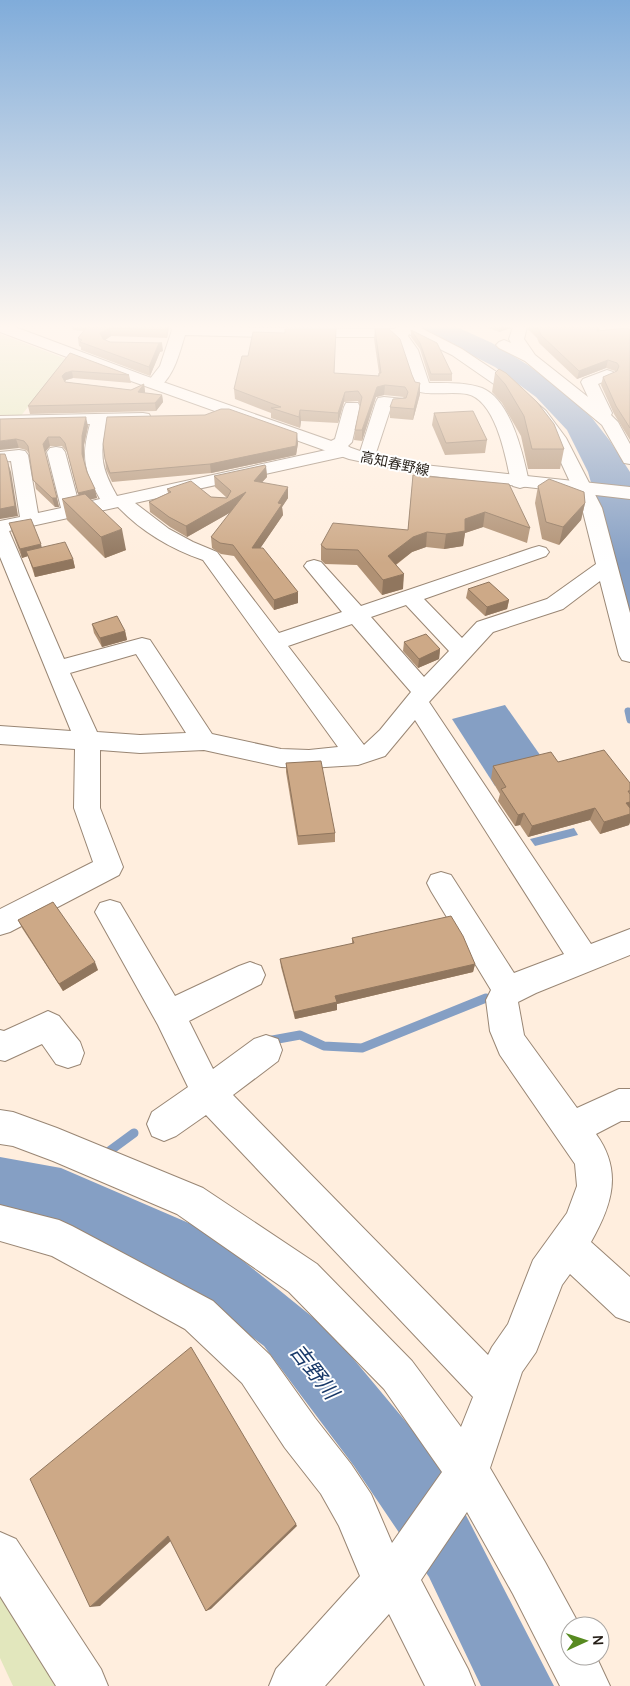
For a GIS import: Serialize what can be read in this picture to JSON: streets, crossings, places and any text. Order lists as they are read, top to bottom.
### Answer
{
  "streets": {
    "street": ["高知春野線"]
  },
  "water": ["吉野川"],
  "north": "right"
}
